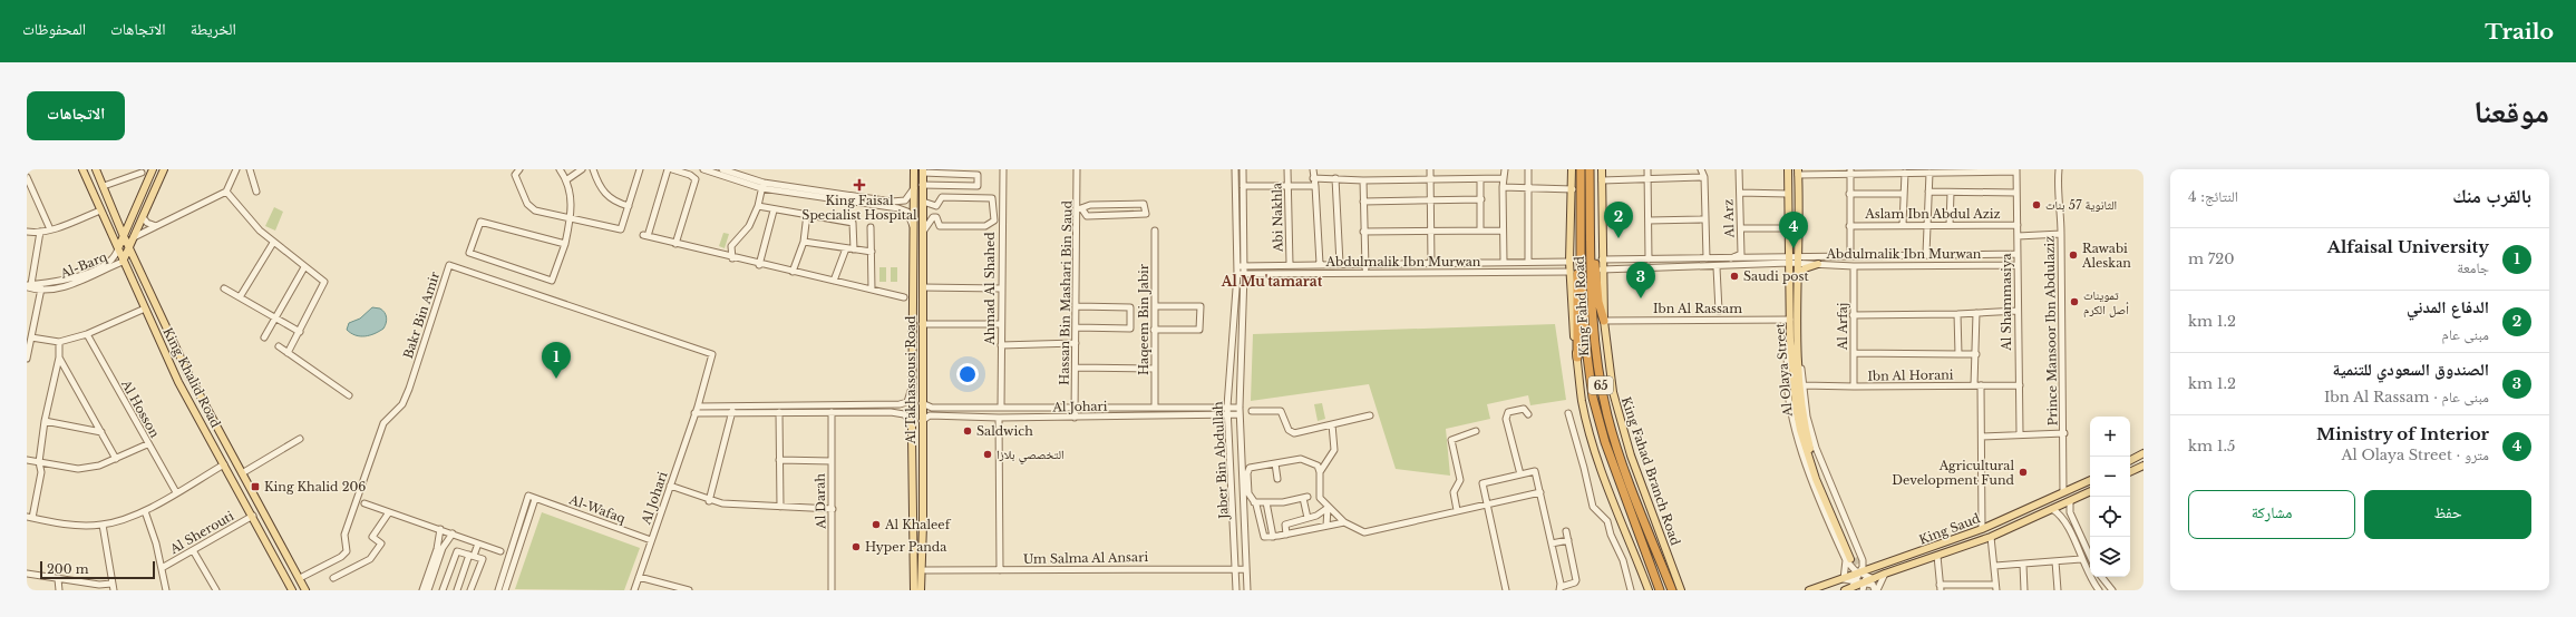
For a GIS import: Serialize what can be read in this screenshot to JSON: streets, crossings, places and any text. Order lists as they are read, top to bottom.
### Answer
{
  "streets": {
    "highway": ["King Fahd Road", "65"],
    "main road": [
      "Al Olaya Street",
      "King Khalid Road",
      "Al Takhassousi Road",
      "King Fahad Branch Road",
      "King Saud"
    ],
    "street": [
      "Aslam Ibn Abdul Aziz",
      "Abi Nakhla",
      "Al Arz",
      "Abdulmalik Ibn Murwan",
      "Al-Barq",
      "Ahmad Al Shahed",
      "Hassan Bin Mashari Bin Saud",
      "Al Shammasiya",
      "Ibn Al Rassam",
      "Bakr Bin Amir",
      "Haqeem Bin Jabir",
      "Al Arfaj",
      "Prince Mansoor Ibn Abdulaziz",
      "Ibn Al Horani",
      "Al Johari",
      "Al Hosson",
      "Jaber Bin Abdullah",
      "Al Darah",
      "Al-Wafaq",
      "Al Sherouti",
      "Um Salma Al Ansari"
    ]
  },
  "crossings": [
    ["Aslam Ibn Abdul Aziz", "Al Shammasiya"],
    ["Abi Nakhla", "Abdulmalik Ibn Murwan"],
    ["Al Arz", "Abdulmalik Ibn Murwan"],
    ["Abdulmalik Ibn Murwan", "Al Shammasiya"],
    ["Abdulmalik Ibn Murwan", "Al Arfaj"],
    ["Abdulmalik Ibn Murwan", "Al Olaya Street"],
    ["Abdulmalik Ibn Murwan", "Jaber Bin Abdullah"],
    ["Abdulmalik Ibn Murwan", "King Fahad Branch Road"],
    ["Al-Barq", "King Khalid Road"],
    ["Ahmad Al Shahed", "Al Johari"],
    ["Hassan Bin Mashari Bin Saud", "Al Johari"],
    ["Al Shammasiya", "Ibn Al Horani"],
    ["Ibn Al Rassam", "Al Olaya Street"],
    ["Ibn Al Rassam", "King Fahad Branch Road"],
    ["Bakr Bin Amir", "King Khalid Road"],
    ["Bakr Bin Amir", "Al Johari"],
    ["Haqeem Bin Jabir", "Al Johari"],
    ["Al Arfaj", "Ibn Al Horani"],
    ["Prince Mansoor Ibn Abdulaziz", "King Saud"],
    ["King Khalid Road", "Al Sherouti"],
    ["Al Takhassousi Road", "Al Johari"],
    ["Al Johari", "Jaber Bin Abdullah"],
    ["Al Johari", "Al-Wafaq"],
    ["Jaber Bin Abdullah", "Um Salma Al Ansari"]
  ],
  "districts": ["Al Mu'tamarat"],
  "places": {
    "health": ["King Faisal Specialist Hospital"],
    "other": [
      "الثانوية 57 بنات",
      "Rawabi Aleskan",
      "Saudi post",
      "تموينات أصل الكرم",
      "Saldwich",
      "التخصصي بلازا",
      "Agricultural Development Fund",
      "Al Khaleef",
      "Hyper Panda"
    ],
    "transit": ["King Khalid 206"]
  },
  "scale_bar": "200 m",
  "page": {
    "header": "Trailo",
    "nav": ["الخريطة", "الاتجاهات", "المحفوظات"],
    "title": "موقعنا",
    "buttons": [
      "الاتجاهات",
      ["حفظ", "مشاركة"]
    ],
    "heading": ["بالقرب منك", "النتائج: 4"],
    "pins": [
      "2",
      "4",
      "3",
      "1"
    ],
    "list": [
      {
        "mark": "1",
        "name": "Alfaisal University",
        "note": "جامعة",
        "value": "720 m"
      },
      {
        "mark": "2",
        "name": "الدفاع المدني",
        "note": "مبنى عام",
        "value": "1.2 km"
      },
      {
        "mark": "3",
        "name": "الصندوق السعودي للتنمية",
        "note": "مبنى عام · Ibn Al Rassam",
        "value": "1.2 km"
      },
      {
        "mark": "4",
        "name": "Ministry of Interior",
        "note": "مترو · Al Olaya Street",
        "value": "1.5 km"
      }
    ],
    "map_buttons": ["+", "−"],
    "scale": "200 m"
  }
}
